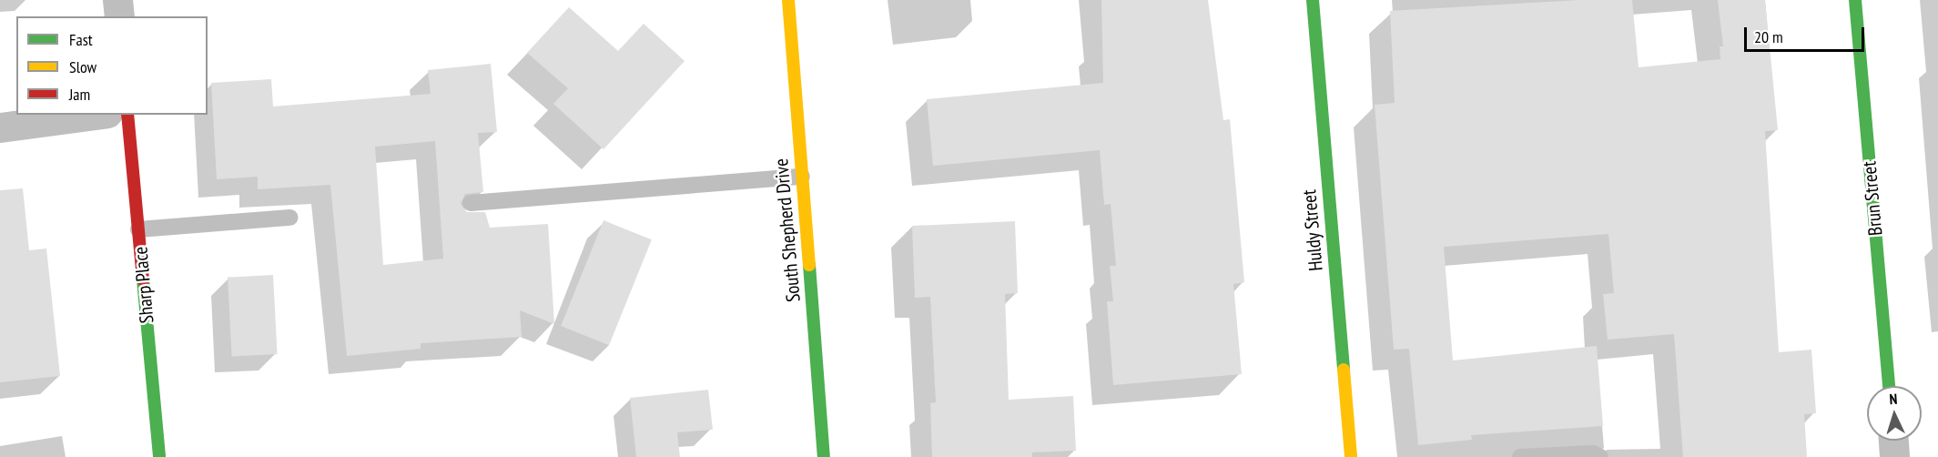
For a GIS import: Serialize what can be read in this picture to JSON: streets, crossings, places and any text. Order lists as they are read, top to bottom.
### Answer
{
  "streets": {
    "street": [
      "Brun Street",
      "South Shepherd Drive",
      "Huldy Street",
      "Sharp Place"
    ]
  },
  "legend": ["Fast", "Slow", "Jam"],
  "scale_bar": "20 m",
  "north": "top"
}
